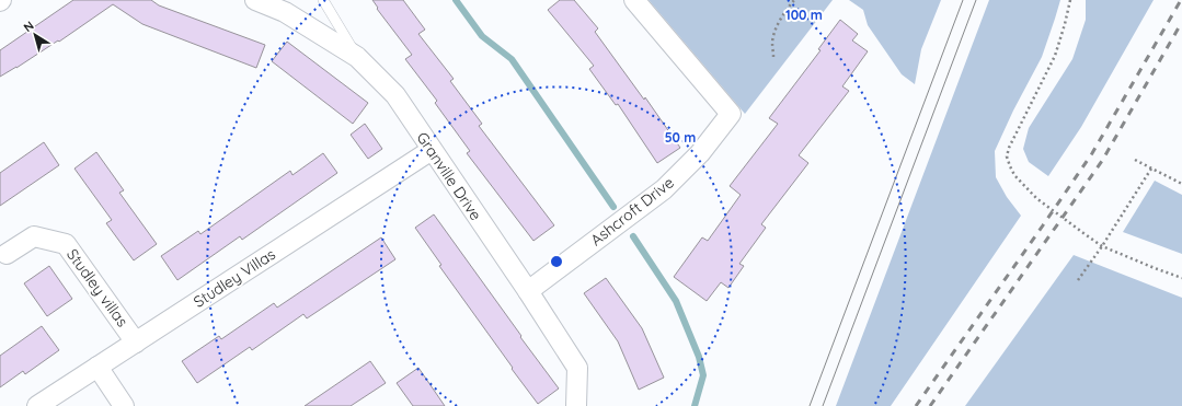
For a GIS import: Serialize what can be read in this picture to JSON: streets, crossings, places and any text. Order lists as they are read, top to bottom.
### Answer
{
  "streets": {
    "street": [
      "Granville Drive",
      "Ashcroft Drive",
      "Studley Villas",
      "Studley villas"
    ]
  },
  "crossings": [
    ["Granville Drive", "Ashcroft Drive"],
    ["Granville Drive", "Studley Villas"],
    ["Studley Villas", "Studley villas"]
  ],
  "north": "top left",
  "rings": ["100 m", "50 m"]
}
